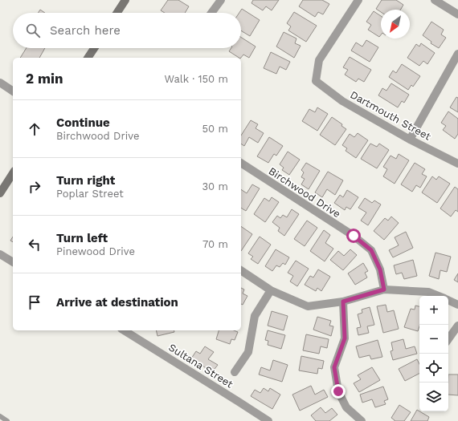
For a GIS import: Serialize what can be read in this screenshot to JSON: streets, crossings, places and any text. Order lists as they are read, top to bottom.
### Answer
{
  "streets": {
    "street": ["Dartmouth Street", "Birchwood Drive", "Sultana Street"]
  },
  "north": "bottom left",
  "page": {
    "search": "Search here",
    "heading": ["2 min", "Walk · 150 m"],
    "list": [
      ["Continue", "Birchwood Drive", "50 m"],
      ["Turn right", "Poplar Street", "30 m"],
      ["Turn left", "Pinewood Drive", "70 m"],
      "Arrive at destination"
    ],
    "map_buttons": ["+", "−"]
  }
}
